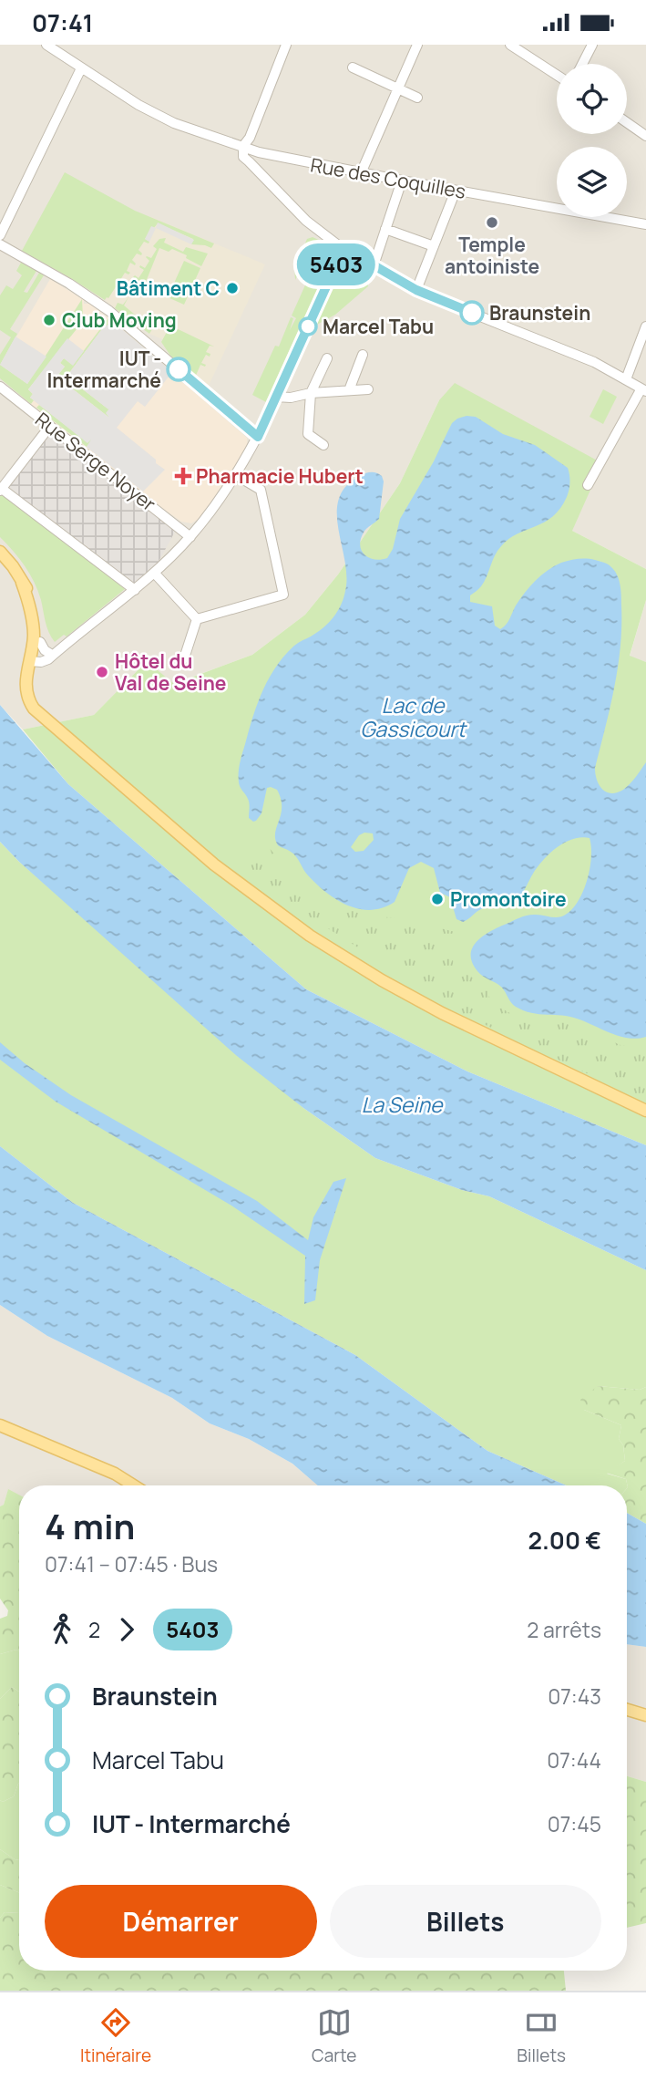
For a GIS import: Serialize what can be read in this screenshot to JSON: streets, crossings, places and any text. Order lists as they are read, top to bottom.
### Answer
{
  "streets": {
    "street": ["Rue des Coquilles", "Rue Serge Noyer"]
  },
  "water": ["Lac de Gassicourt", "La Seine"],
  "places": {
    "other": [
      "Temple antoiniste",
      "Bâtiment C",
      "Braunstein",
      "Club Moving",
      "Marcel Tabu",
      "IUT - Intermarché",
      "Hôtel du Val de Seine",
      "Promontoire"
    ],
    "health": ["Pharmacie Hubert"]
  },
  "lines": ["bus line 5403"],
  "page": {
    "status": "07:41",
    "on_map": "5403",
    "heading": ["4 min", "07:41 – 07:45 · Bus", "2.00 €"],
    "legs": ["2", "5403", "2 arrêts"],
    "list": [
      {
        "name": "Braunstein",
        "value": "07:43"
      },
      {
        "name": "Marcel Tabu",
        "value": "07:44"
      },
      {
        "name": "IUT - Intermarché",
        "value": "07:45"
      }
    ],
    "buttons": ["Démarrer", "Billets"],
    "tabs": ["Itinéraire", "Carte", "Billets"]
  }
}
